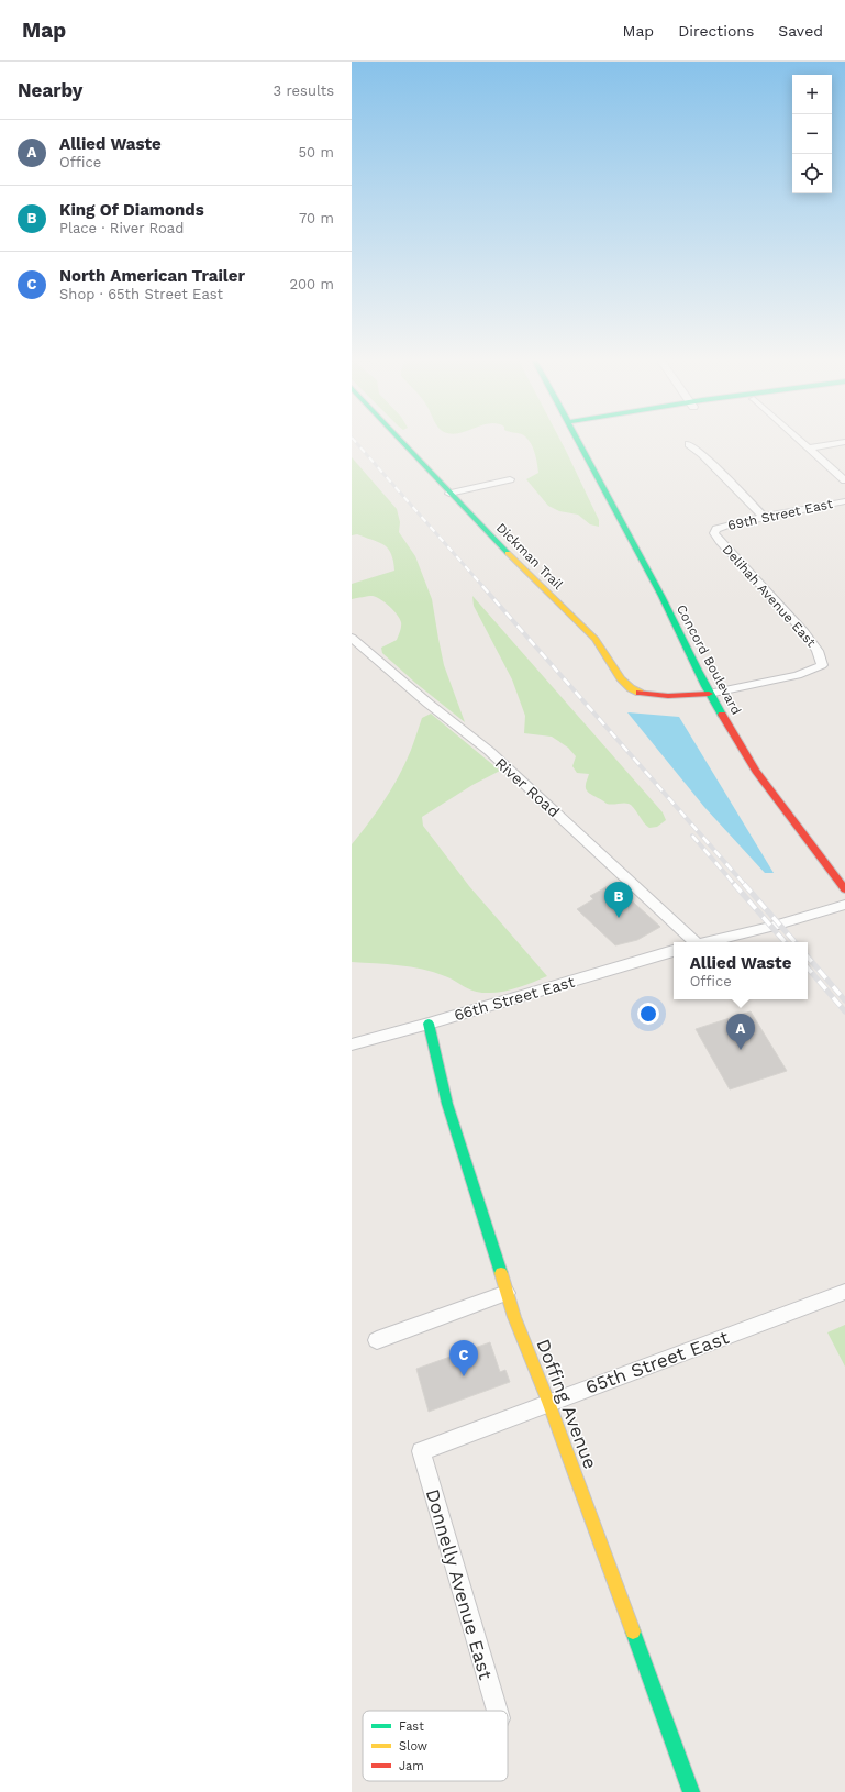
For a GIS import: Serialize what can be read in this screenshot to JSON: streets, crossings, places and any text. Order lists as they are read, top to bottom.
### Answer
{
  "streets": {
    "main road": ["Dickman Trail", "Concord Boulevard", "Doffing Avenue"],
    "street": [
      "69th Street East",
      "Delihah Avenue East",
      "River Road",
      "66th Street East",
      "65th Street East",
      "Donnelly Avenue East"
    ]
  },
  "crossings": [
    ["69th Street East", "Delihah Avenue East"],
    ["Dickman Trail", "Delihah Avenue East"],
    ["Dickman Trail", "Concord Boulevard"],
    ["Delihah Avenue East", "Concord Boulevard"],
    ["66th Street East", "Doffing Avenue"],
    ["65th Street East", "Doffing Avenue"],
    ["65th Street East", "Donnelly Avenue East"]
  ],
  "legend": ["Fast", "Slow", "Jam"],
  "page": {
    "header": "Map",
    "nav": ["Map", "Directions", "Saved"],
    "heading": ["Nearby", "3 results"],
    "map_buttons": ["+", "−"],
    "list": [
      {
        "mark": "A",
        "name": "Allied Waste",
        "note": "Office",
        "value": "50 m"
      },
      {
        "mark": "B",
        "name": "King Of Diamonds",
        "note": "Place · River Road",
        "value": "70 m"
      },
      {
        "mark": "C",
        "name": "North American Trailer",
        "note": "Shop · 65th Street East",
        "value": "200 m"
      }
    ],
    "pins": ["B", "A", "C"],
    "popup": ["Allied Waste", "Office"]
  }
}
